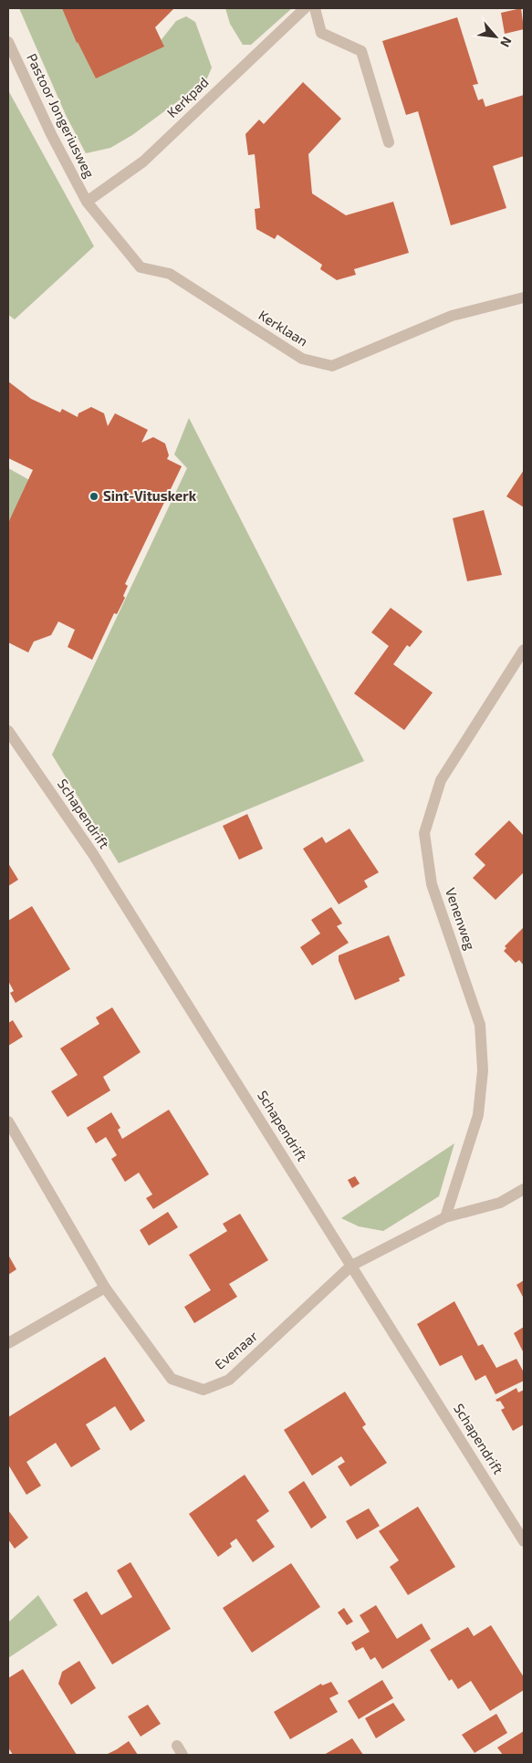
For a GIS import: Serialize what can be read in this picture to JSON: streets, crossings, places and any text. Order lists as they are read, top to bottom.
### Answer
{
  "streets": {
    "street": [
      "Kerkpad",
      "Pastoor Jongeriusweg",
      "Kerklaan",
      "Schapendrift",
      "Venenweg",
      "Evenaar"
    ]
  },
  "crossings": [
    ["Kerkpad", "Pastoor Jongeriusweg"],
    ["Kerkpad", "Kerklaan"],
    ["Pastoor Jongeriusweg", "Kerklaan"],
    ["Schapendrift", "Evenaar"],
    ["Venenweg", "Evenaar"]
  ],
  "places": ["Sint-Vituskerk"],
  "north": "bottom right"
}
